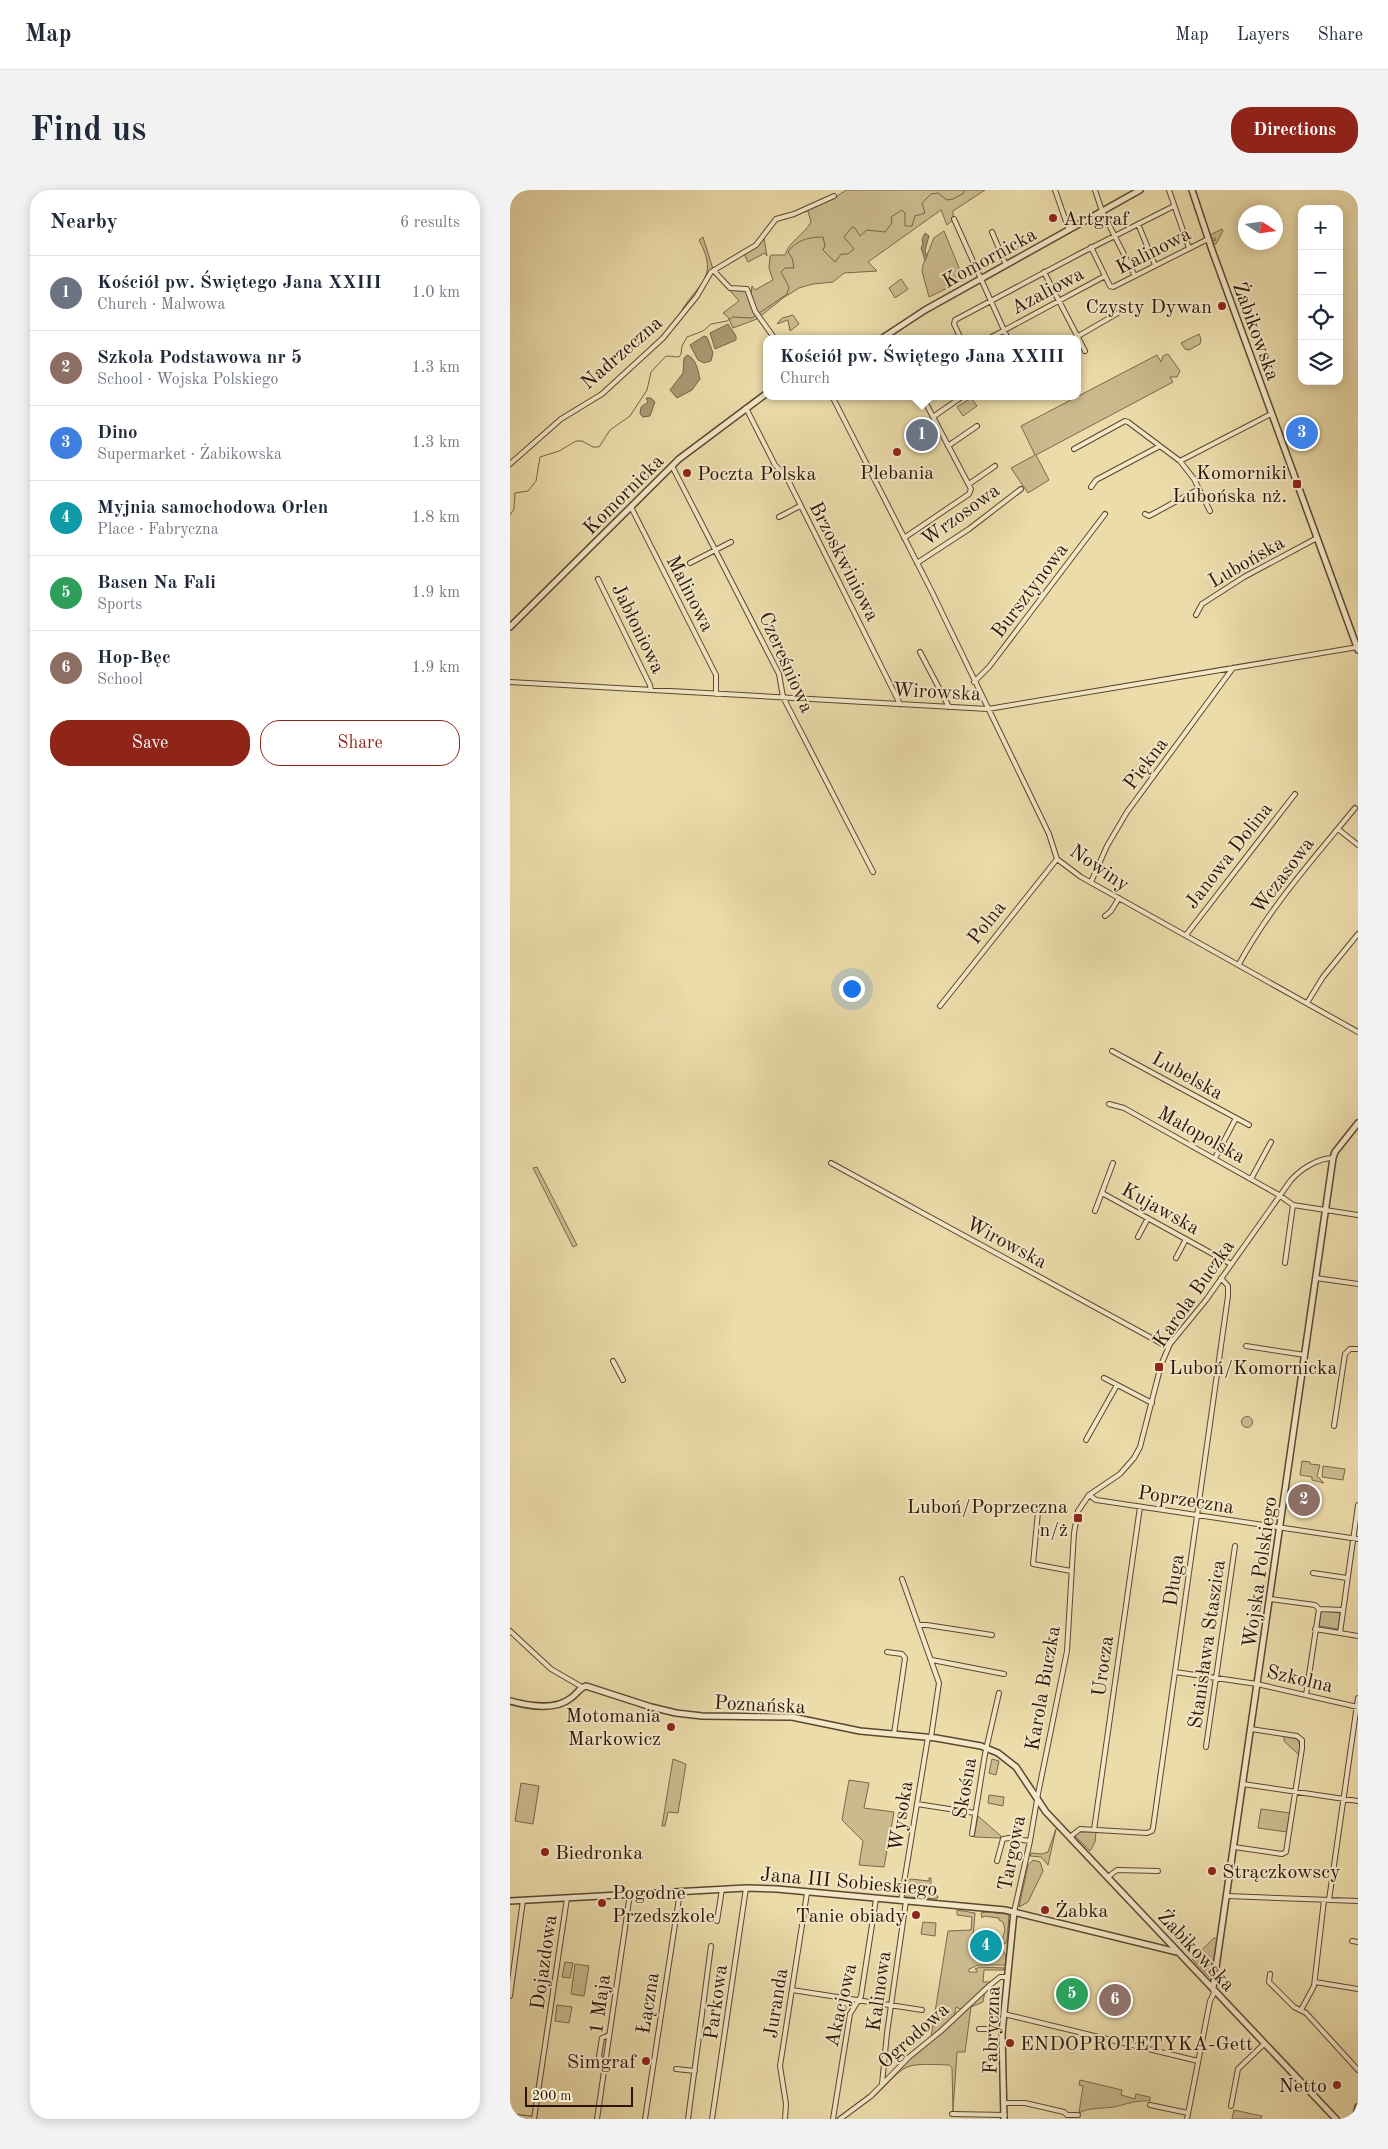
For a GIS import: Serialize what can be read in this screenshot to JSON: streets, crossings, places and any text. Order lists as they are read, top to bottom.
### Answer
{
  "streets": {
    "street": [
      "Kalinowa",
      "Komornicka",
      "Azaliowa",
      "Żabikowska",
      "Nadrzeczna",
      "Wrzosowa",
      "Brzoskwiniowa",
      "Lubońska",
      "Bursztynowa",
      "Malinowa",
      "Jabłoniowa",
      "Czereśniowa",
      "Wirowska",
      "Piękna",
      "Janowa Dolina",
      "Nowiny",
      "Wczasowa",
      "Polna",
      "Lubelska",
      "Małopolska",
      "Kujawska",
      "Karola Buczka",
      "Poprzeczna",
      "Wojska Polskiego",
      "Długa",
      "Stanisława Staszica",
      "Urocza",
      "Szkolna",
      "Poznańska",
      "Skośna",
      "Wysoka",
      "Targowa",
      "Jana III Sobieskiego",
      "Dojazdowa",
      "Parkowa",
      "Łączna",
      "Juranda",
      "1 Maja",
      "Akacjowa",
      "Fabryczna",
      "Ogrodowa"
    ]
  },
  "crossings": [
    ["Kalinowa", "Azaliowa"],
    ["Kalinowa", "Żabikowska"],
    ["Kalinowa", "Wysoka"],
    ["Kalinowa", "Jana III Sobieskiego"],
    ["Kalinowa", "Ogrodowa"],
    ["Komornicka", "Brzoskwiniowa"],
    ["Komornicka", "Malinowa"],
    ["Komornicka", "Czereśniowa"],
    ["Żabikowska", "Lubońska"],
    ["Żabikowska", "Wirowska"],
    ["Żabikowska", "Karola Buczka"],
    ["Żabikowska", "Wojska Polskiego"],
    ["Żabikowska", "Poznańska"],
    ["Żabikowska", "Targowa"],
    ["Żabikowska", "Jana III Sobieskiego"],
    ["Wrzosowa", "Nowiny"],
    ["Brzoskwiniowa", "Wirowska"],
    ["Bursztynowa", "Nowiny"],
    ["Malinowa", "Wirowska"],
    ["Jabłoniowa", "Wirowska"],
    ["Czereśniowa", "Wirowska"],
    ["Wirowska", "Piękna"],
    ["Wirowska", "Nowiny"],
    ["Wirowska", "Karola Buczka"],
    ["Piękna", "Nowiny"],
    ["Janowa Dolina", "Nowiny"],
    ["Nowiny", "Wczasowa"],
    ["Nowiny", "Polna"],
    ["Małopolska", "Karola Buczka"],
    ["Kujawska", "Karola Buczka"],
    ["Karola Buczka", "Poprzeczna"],
    ["Karola Buczka", "Wojska Polskiego"],
    ["Karola Buczka", "Długa"],
    ["Karola Buczka", "Poznańska"],
    ["Karola Buczka", "Targowa"],
    ["Poprzeczna", "Wojska Polskiego"],
    ["Poprzeczna", "Długa"],
    ["Poprzeczna", "Urocza"],
    ["Wojska Polskiego", "Szkolna"],
    ["Długa", "Urocza"],
    ["Długa", "Szkolna"],
    ["Stanisława Staszica", "Szkolna"],
    ["Poznańska", "Skośna"],
    ["Poznańska", "Wysoka"],
    ["Poznańska", "Targowa"],
    ["Wysoka", "Jana III Sobieskiego"],
    ["Targowa", "Jana III Sobieskiego"],
    ["Targowa", "Fabryczna"],
    ["Jana III Sobieskiego", "Dojazdowa"],
    ["Jana III Sobieskiego", "Parkowa"],
    ["Jana III Sobieskiego", "Łączna"],
    ["Jana III Sobieskiego", "Juranda"],
    ["Jana III Sobieskiego", "1 Maja"],
    ["Jana III Sobieskiego", "Akacjowa"],
    ["Jana III Sobieskiego", "Fabryczna"],
    ["Fabryczna", "Ogrodowa"]
  ],
  "places": {
    "other": [
      "Artgraf",
      "Czysty Dywan",
      "Plebania",
      "Poczta Polska",
      "Motomania Markowicz",
      "Biedronka",
      "Strączkowscy",
      "Pogodne Przedszkole",
      "Żabka",
      "Tanie obiady",
      "ENDOPROTETYKA-Gett",
      "Simgraf",
      "Netto"
    ],
    "transit": ["Komorniki Lubońska nż.", "Luboń/Komornicka", "Luboń/Poprzeczna n/ż"]
  },
  "scale_bar": "200 m",
  "north": "right",
  "page": {
    "header": "Map",
    "nav": ["Map", "Layers", "Share"],
    "buttons": [
      "Directions",
      ["Save", "Share"]
    ],
    "title": "Find us",
    "heading": ["Nearby", "6 results"],
    "map_buttons": ["+", "−"],
    "list": [
      {
        "mark": "1",
        "name": "Kościół pw. Świętego Jana XXIII",
        "note": "Church · Malwowa",
        "value": "1.0 km"
      },
      {
        "mark": "2",
        "name": "Szkoła Podstawowa nr 5",
        "note": "School · Wojska Polskiego",
        "value": "1.3 km"
      },
      {
        "mark": "3",
        "name": "Dino",
        "note": "Supermarket · Żabikowska",
        "value": "1.3 km"
      },
      {
        "mark": "4",
        "name": "Myjnia samochodowa Orlen",
        "note": "Place · Fabryczna",
        "value": "1.8 km"
      },
      {
        "mark": "5",
        "name": "Basen Na Fali",
        "note": "Sports",
        "value": "1.9 km"
      },
      {
        "mark": "6",
        "name": "Hop-Bęc",
        "note": "School",
        "value": "1.9 km"
      }
    ],
    "popup": ["Kościół pw. Świętego Jana XXIII", "Church"],
    "pins": [
      "3",
      "1",
      "2",
      "4",
      "5",
      "6"
    ],
    "scale": "200 m"
  }
}
